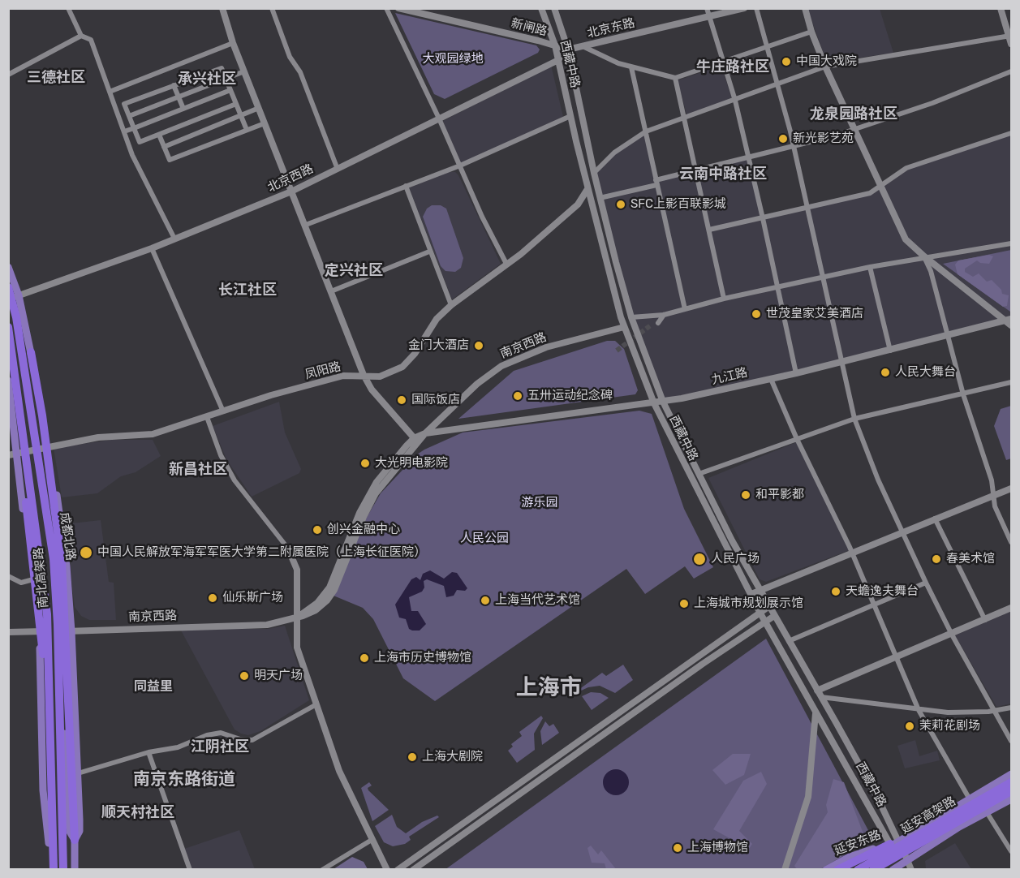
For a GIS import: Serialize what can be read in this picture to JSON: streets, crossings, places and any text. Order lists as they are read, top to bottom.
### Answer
{
  "streets": {
    "highway": ["南北高架路", "延安高架路"],
    "main road": [
      "新闸路",
      "北京东路",
      "西藏中路",
      "北京西路",
      "南京西路",
      "凤阳路",
      "九江路",
      "成都北路",
      "延安东路"
    ]
  },
  "crossings": [
    ["新闸路", "北京东路"],
    ["新闸路", "西藏中路"],
    ["新闸路", "北京西路"],
    ["北京东路", "西藏中路"],
    ["北京东路", "北京西路"],
    ["西藏中路", "北京西路"],
    ["西藏中路", "南京西路"],
    ["西藏中路", "凤阳路"],
    ["西藏中路", "九江路"],
    ["西藏中路", "延安东路"],
    ["南京西路", "九江路"],
    ["南京西路", "成都北路"],
    ["南京西路", "南北高架路"],
    ["凤阳路", "成都北路"],
    ["成都北路", "南北高架路"]
  ],
  "districts": [
    "牛庄路社区",
    "三德社区",
    "承兴社区",
    "龙泉园路社区",
    "云南中路社区",
    "定兴社区",
    "长江社区",
    "新昌社区",
    "同益里",
    "上海市",
    "江阴社区",
    "南京东路街道",
    "顺天村社区"
  ],
  "parks": ["大观园绿地", "游乐园", "人民公园"],
  "places": [
    "中国大戏院",
    "新光影艺苑",
    "SFC上影百联影城",
    "世茂皇家艾美酒店",
    "金门大酒店",
    "人民大舞台",
    "五卅运动纪念碑",
    "国际饭店",
    "大光明电影院",
    "和平影都",
    "创兴金融中心",
    "中国人民解放军海军军医大学第二附属医院（上海长征医院）",
    "人民广场",
    "春美术馆",
    "天蟾逸夫舞台",
    "仙乐斯广场",
    "上海当代艺术馆",
    "上海城市规划展示馆",
    "上海市历史博物馆",
    "明天广场",
    "茉莉花剧场",
    "上海大剧院",
    "上海博物馆"
  ]
}
